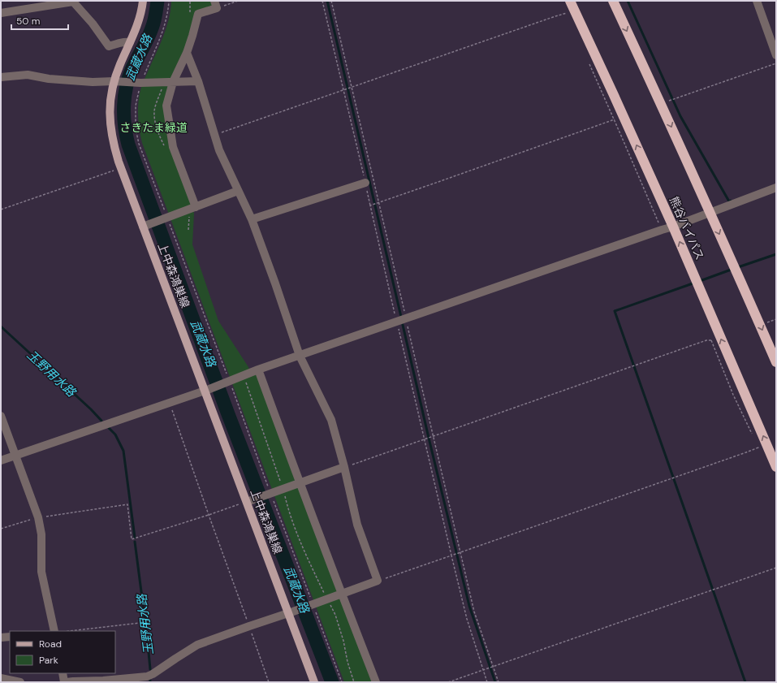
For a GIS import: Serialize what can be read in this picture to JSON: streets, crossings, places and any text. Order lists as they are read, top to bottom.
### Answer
{
  "streets": {
    "highway": ["熊谷バイパス"],
    "main road": ["上中森鴻巣線"]
  },
  "water": ["武蔵水路", "玉野用水路"],
  "parks": ["さきたま緑道"],
  "legend": ["Road", "Park"],
  "scale_bar": "50 m"
}
